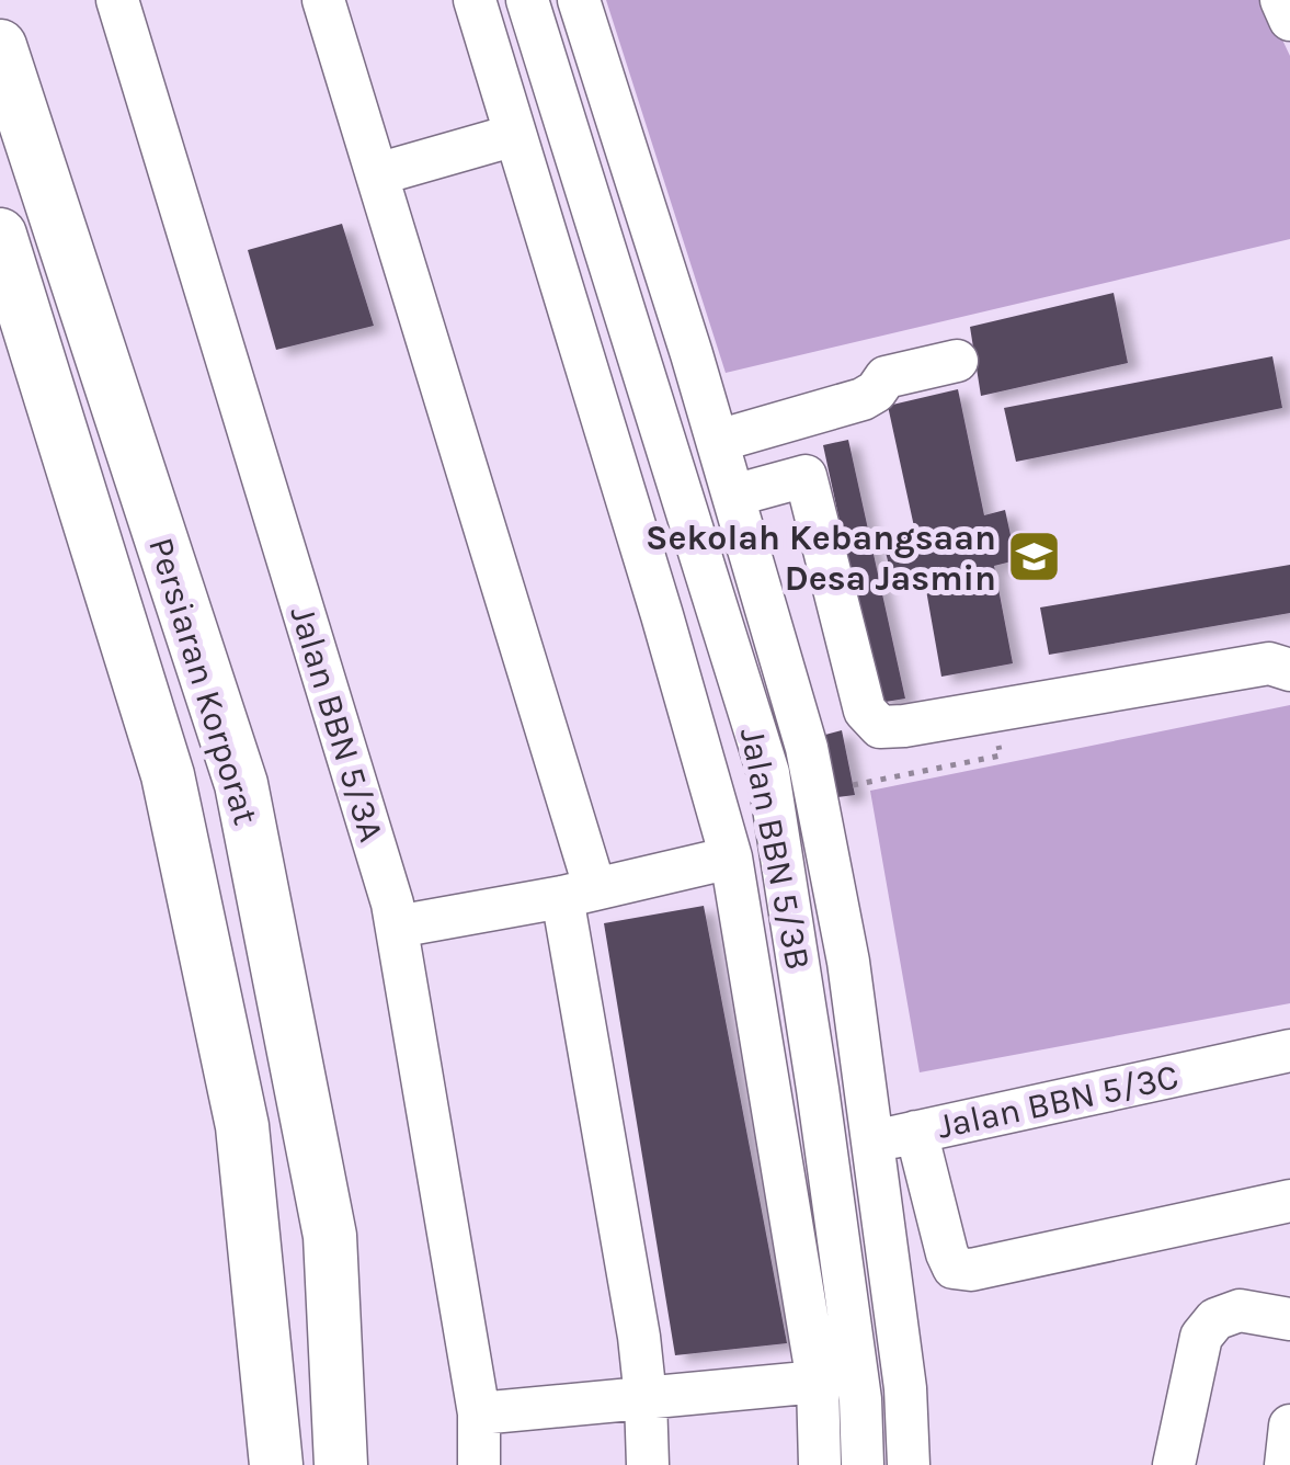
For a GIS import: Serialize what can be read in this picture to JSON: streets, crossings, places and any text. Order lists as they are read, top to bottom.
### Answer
{
  "streets": {
    "main road": ["Persiaran Korporat"],
    "street": ["Jalan BBN 5/3A", "Jalan BBN 5/3B", "Jalan BBN 5/3C"]
  },
  "crossings": [
    ["Jalan BBN 5/3B", "Jalan BBN 5/3C"]
  ],
  "places": {
    "school or university": ["Sekolah Kebangsaan Desa Jasmin"]
  }
}
